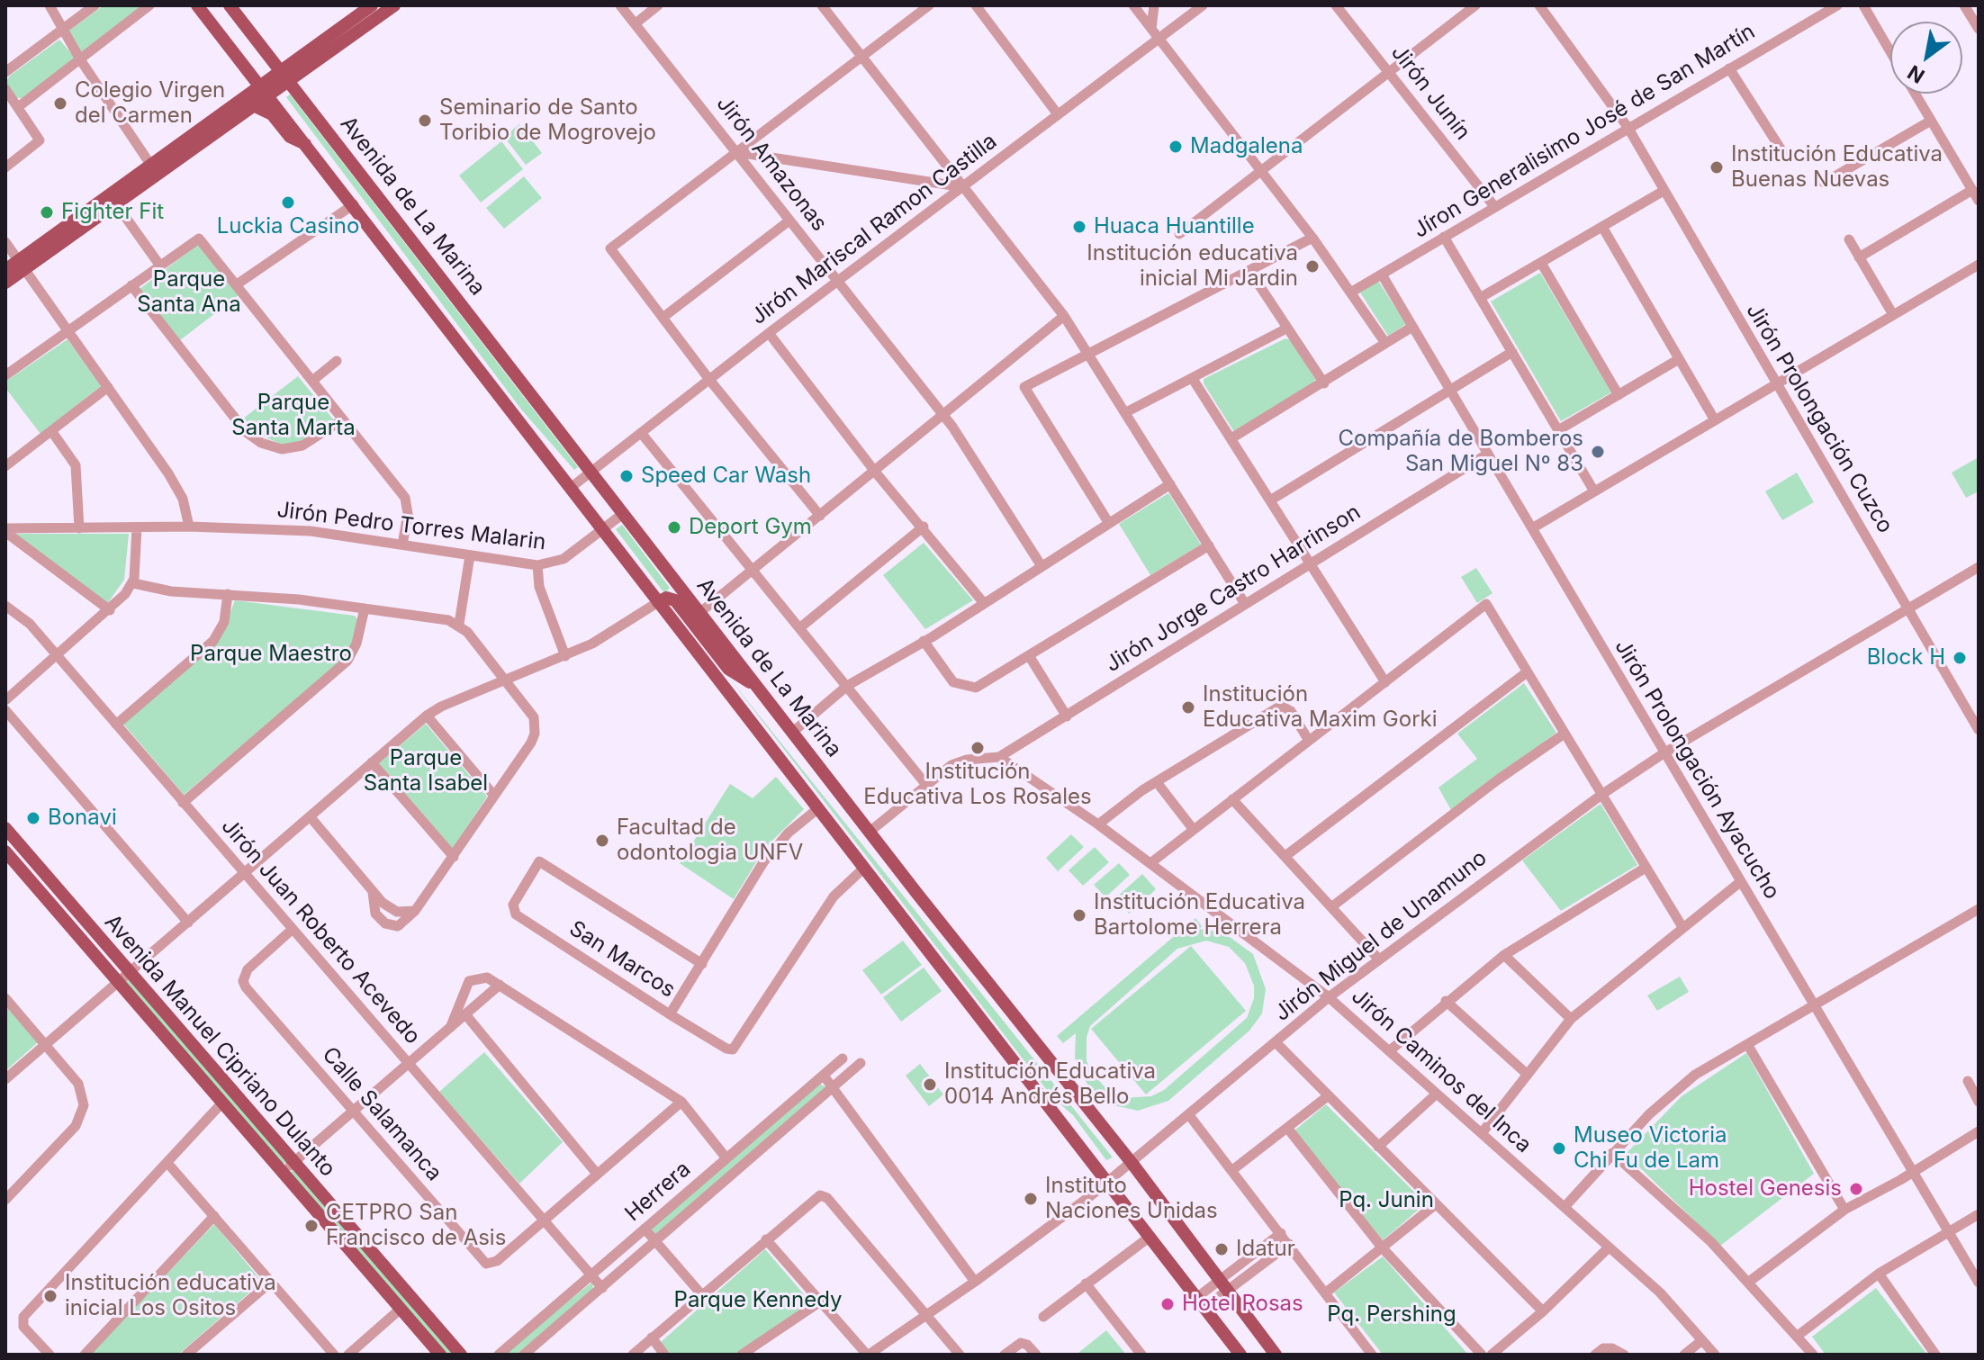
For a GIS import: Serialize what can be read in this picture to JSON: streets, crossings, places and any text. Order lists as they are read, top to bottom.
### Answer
{
  "streets": {
    "main road": ["Avenida de La Marina", "Avenida Manuel Cipriano Dulanto"],
    "street": [
      "Jirón Junín",
      "Jíron Generalisimo José de San Martín",
      "Jirón Amazonas",
      "Jirón Mariscal Ramon Castilla",
      "Jirón Prolongación Cuzco",
      "Jirón Pedro Torres Malarin",
      "Jirón Jorge Castro Harrinson",
      "Jirón Prolongación Ayacucho",
      "Jirón Juan Roberto Acevedo",
      "Jirón Miguel de Unamuno",
      "San Marcos",
      "Jirón Caminos del Inca",
      "Calle Salamanca",
      "Herrera"
    ]
  },
  "crossings": [
    ["Jirón Junín", "Jíron Generalisimo José de San Martín"],
    ["Jíron Generalisimo José de San Martín", "Jirón Prolongación Cuzco"],
    ["Jíron Generalisimo José de San Martín", "Jirón Prolongación Ayacucho"],
    ["Jirón Amazonas", "Jirón Mariscal Ramon Castilla"],
    ["Avenida de La Marina", "Jirón Mariscal Ramon Castilla"],
    ["Avenida de La Marina", "Jirón Pedro Torres Malarin"],
    ["Avenida de La Marina", "Jirón Miguel de Unamuno"],
    ["Avenida de La Marina", "San Marcos"],
    ["Jirón Prolongación Cuzco", "Jirón Miguel de Unamuno"],
    ["Jirón Jorge Castro Harrinson", "Jirón Prolongación Ayacucho"],
    ["Jirón Jorge Castro Harrinson", "Jirón Caminos del Inca"],
    ["Jirón Prolongación Ayacucho", "Jirón Miguel de Unamuno"],
    ["Jirón Juan Roberto Acevedo", "Calle Salamanca"],
    ["Jirón Juan Roberto Acevedo", "Herrera"],
    ["Jirón Miguel de Unamuno", "Jirón Caminos del Inca"]
  ],
  "parks": [
    "Parque Santa Ana",
    "Parque Santa Marta",
    "Parque Maestro",
    "Parque Santa Isabel",
    "Pq. Junin",
    "Parque Kennedy",
    "Pq. Pershing"
  ],
  "places": [
    "Colegio Virgen del Carmen",
    "Seminario de Santo Toribio de Mogrovejo",
    "Madgalena",
    "Institución Educativa Buenas Nuevas",
    "Luckia Casino",
    "Fighter Fit",
    "Huaca Huantille",
    "Institución educativa inicial Mi Jardin",
    "Compañía de Bomberos San Miguel Nº 83",
    "Speed Car Wash",
    "Deport Gym",
    "Block H",
    "Institución Educativa Maxim Gorki",
    "Institución Educativa Los Rosales",
    "Bonavi",
    "Facultad de odontologia UNFV",
    "Institución Educativa Bartolome Herrera",
    "Institución Educativa 0014 Andrés Bello",
    "Museo Victoria Chi Fu de Lam",
    "Hostel Genesis",
    "Instituto Naciones Unidas",
    "CETPRO San Francisco de Asis",
    "Idatur",
    "Institución educativa inicial Los Ositos",
    "Hotel Rosas"
  ],
  "north": "bottom left"
}
